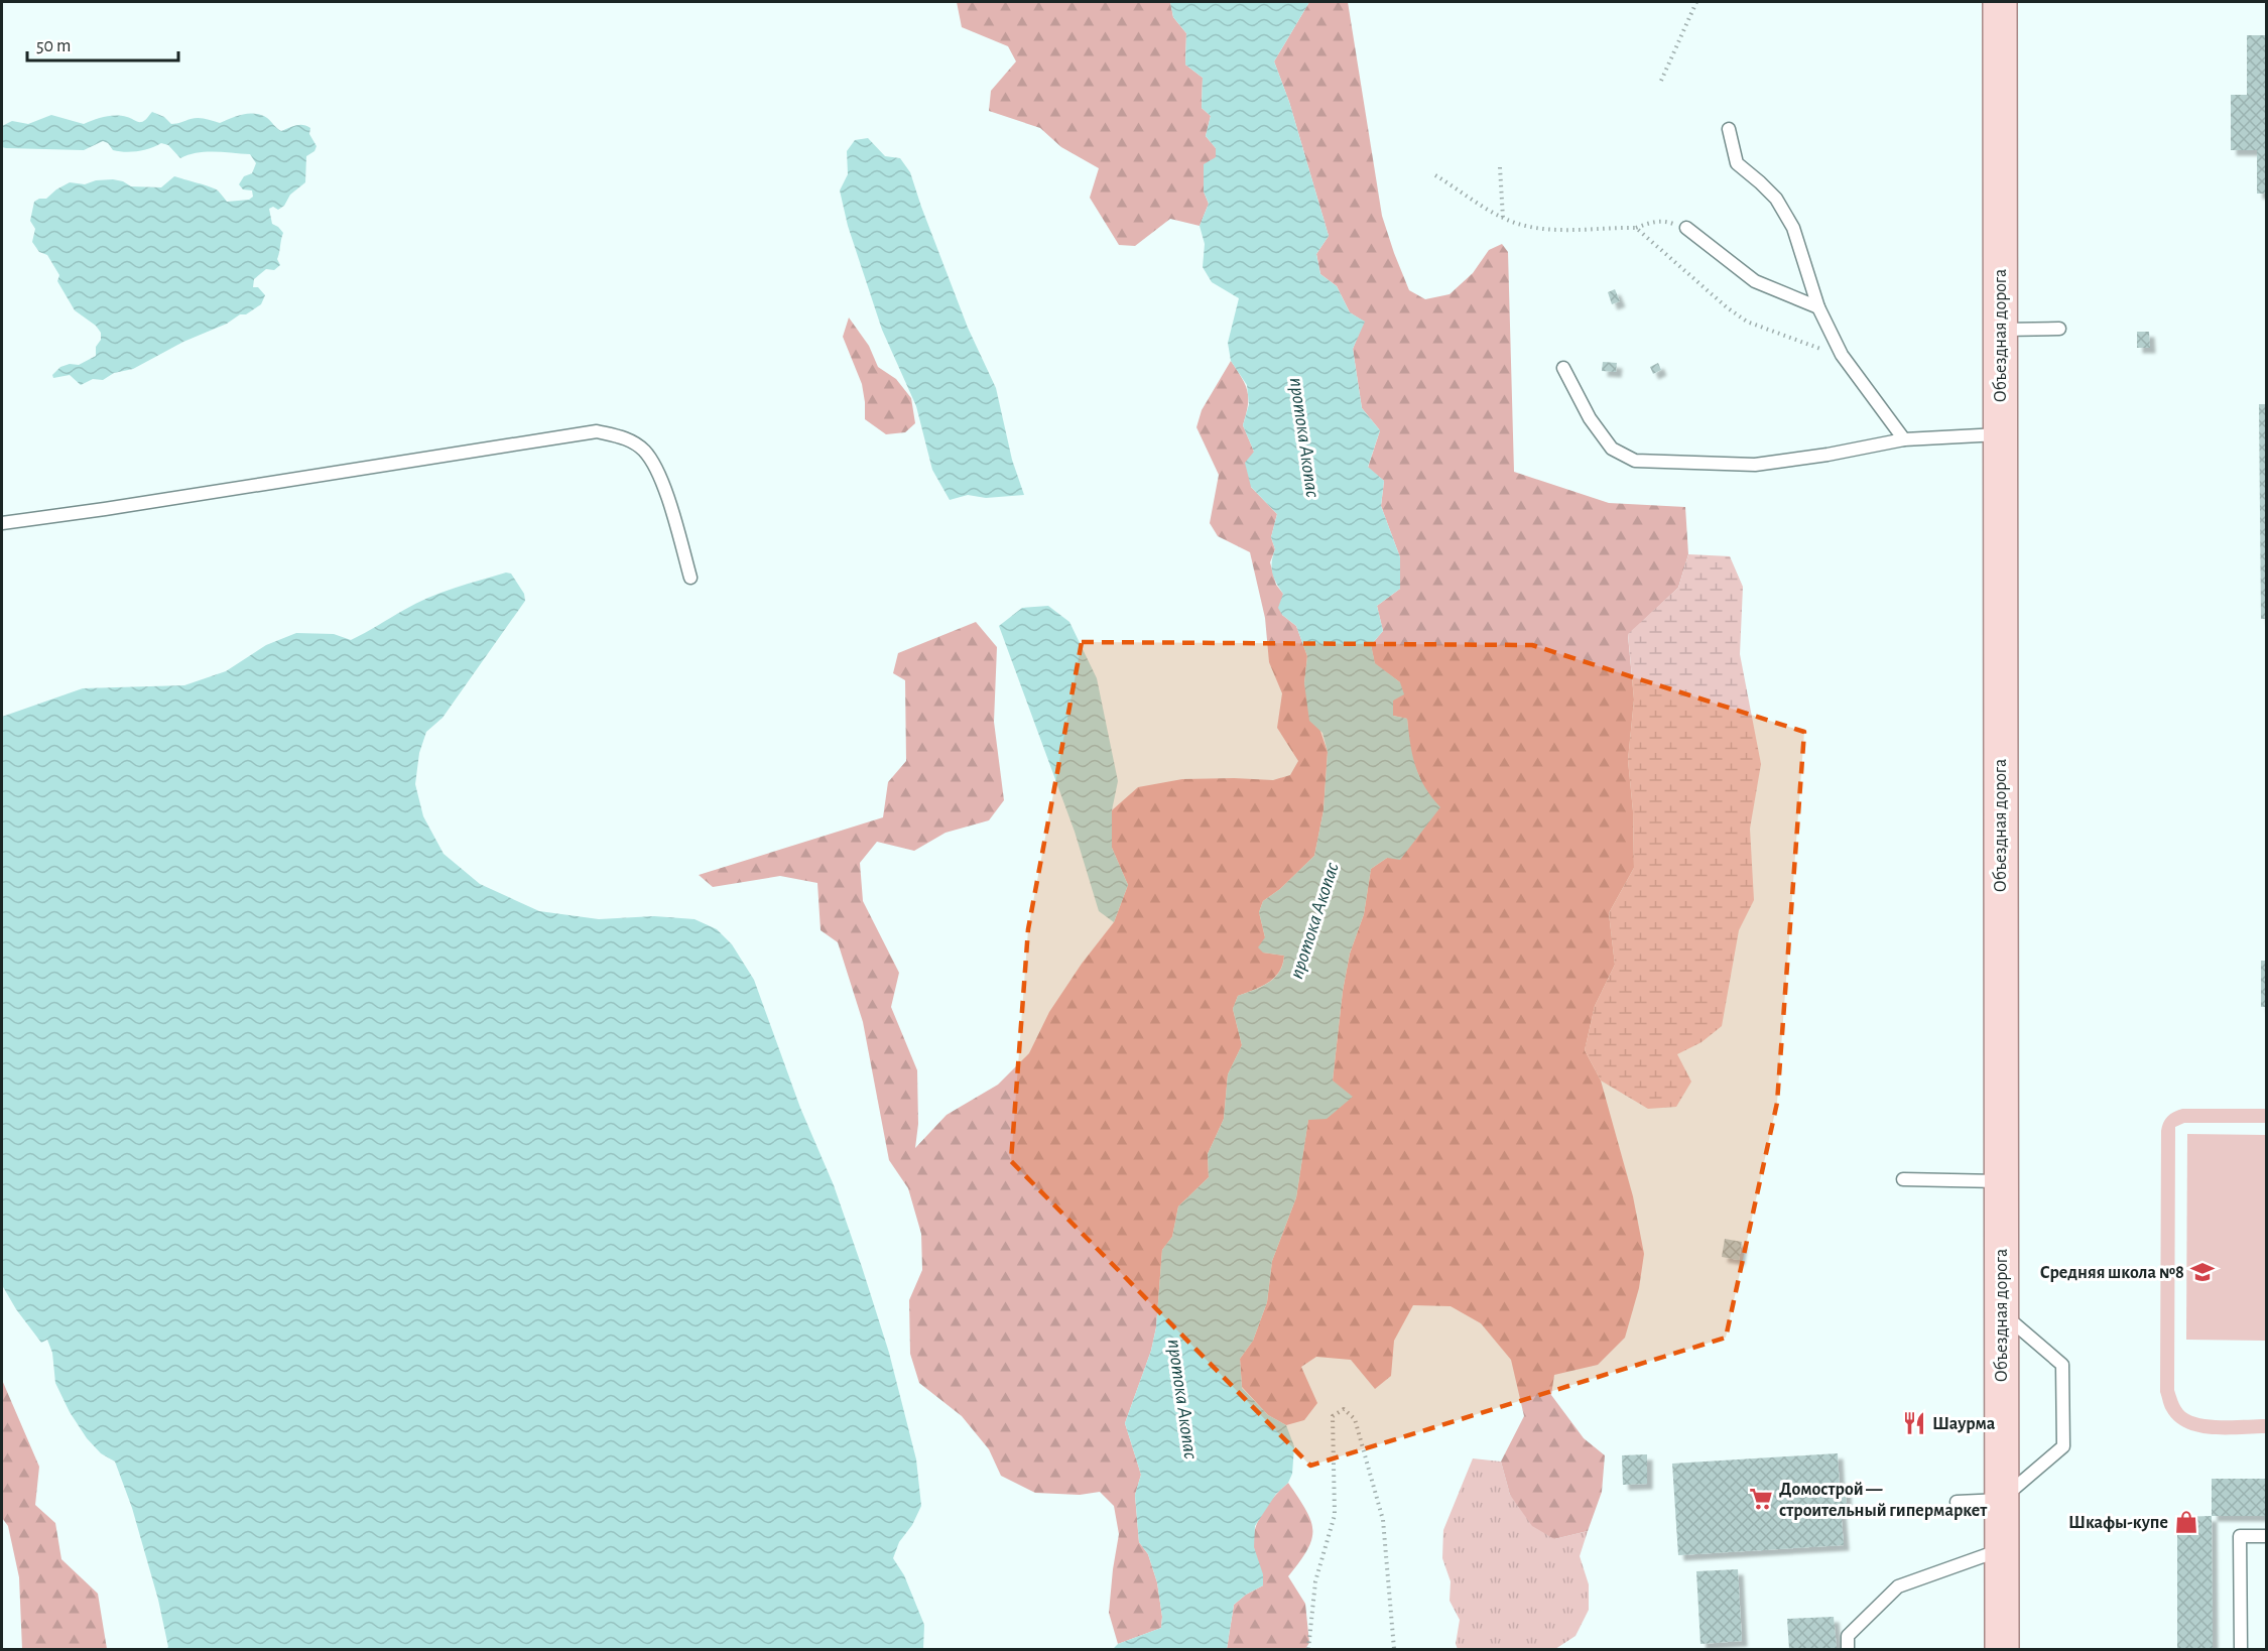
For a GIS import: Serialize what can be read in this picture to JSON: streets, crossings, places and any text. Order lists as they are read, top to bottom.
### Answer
{
  "streets": {
    "main road": ["Объездная дорога"]
  },
  "water": ["протока Акопас"],
  "places": {
    "school or university": ["Средняя школа №8"],
    "restaurant": ["Шаурма"],
    "supermarket": ["Домострой — строительный гипермаркет"],
    "shop": ["Шкафы-купе"]
  },
  "scale_bar": "50 m"
}
